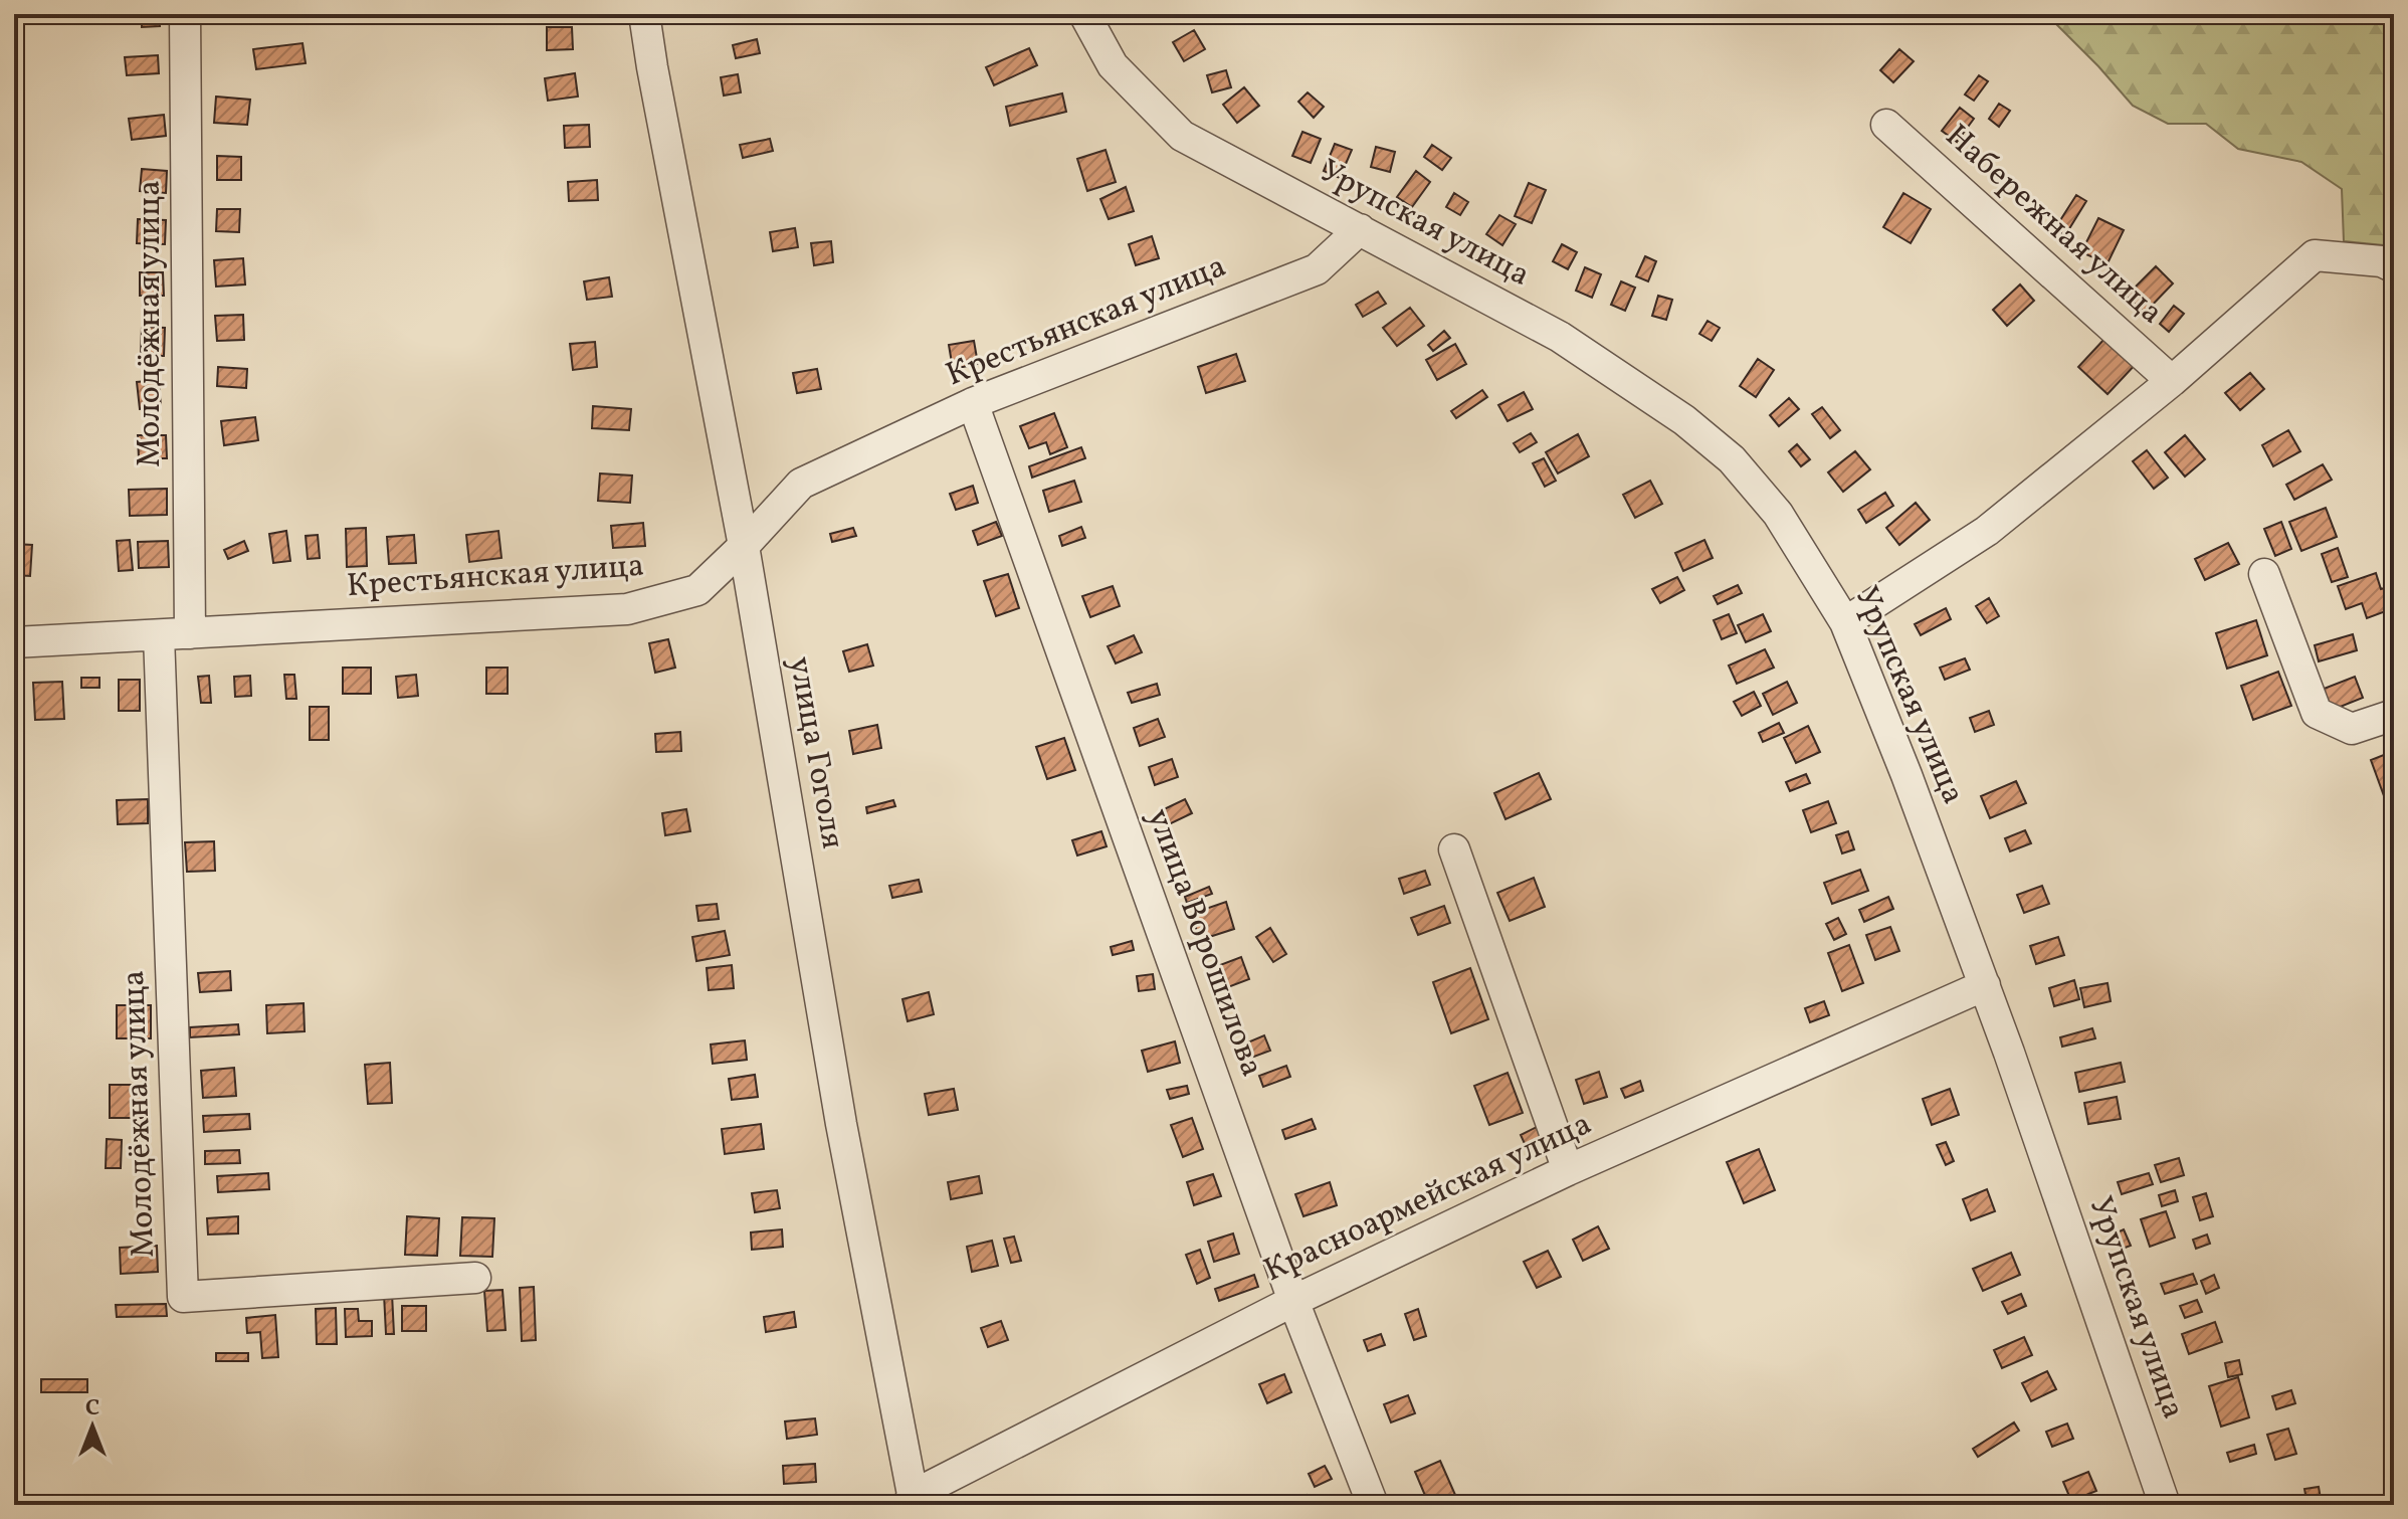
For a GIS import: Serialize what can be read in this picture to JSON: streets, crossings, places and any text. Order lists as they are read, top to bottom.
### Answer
{
  "streets": {
    "street": [
      "Урупская улица",
      "Набережная улица",
      "Крестьянская улица",
      "Молодёжная улица",
      "улица Гоголя",
      "улица Ворошилова",
      "Красноармейская улица"
    ]
  },
  "crossings": [
    ["Урупская улица", "Крестьянская улица"],
    ["Урупская улица", "Красноармейская улица"],
    ["Крестьянская улица", "Молодёжная улица"],
    ["Крестьянская улица", "улица Гоголя"],
    ["Крестьянская улица", "улица Ворошилова"],
    ["улица Гоголя", "Красноармейская улица"],
    ["улица Ворошилова", "Красноармейская улица"]
  ],
  "north": "top"
}
